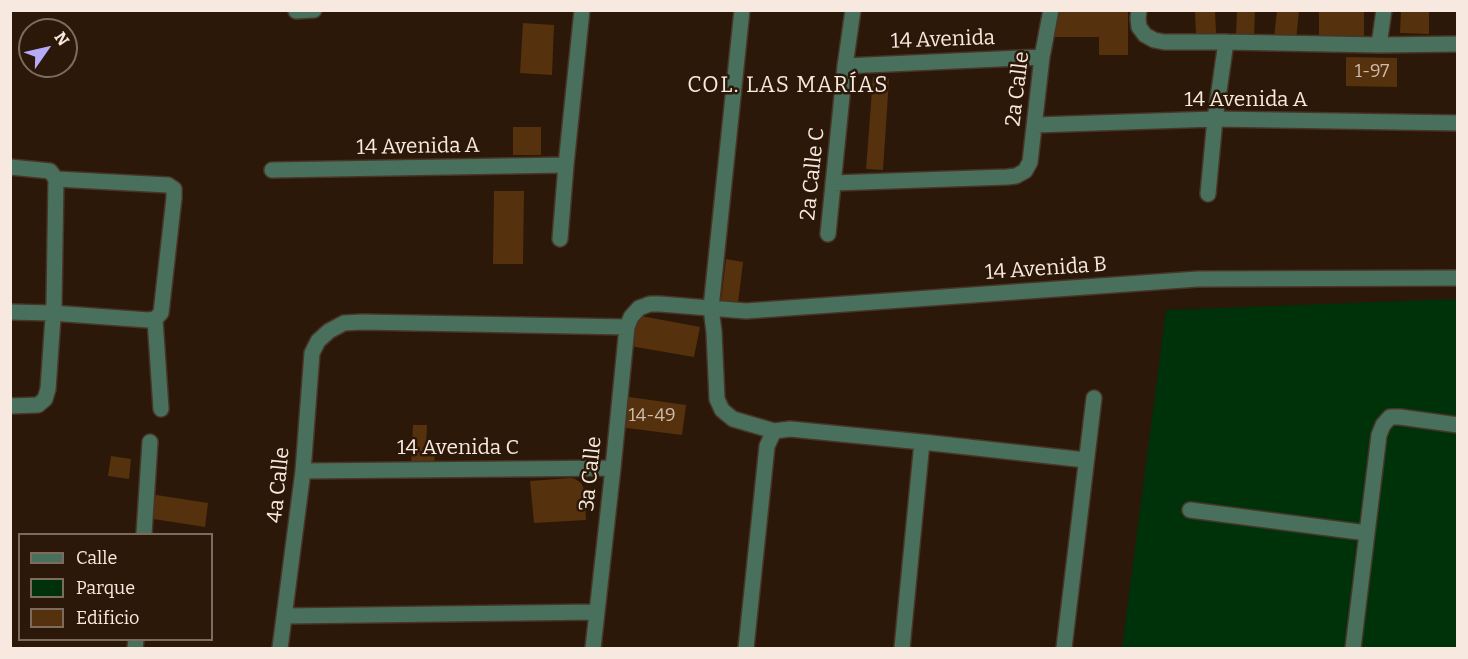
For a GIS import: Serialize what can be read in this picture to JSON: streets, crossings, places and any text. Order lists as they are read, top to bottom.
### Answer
{
  "streets": {
    "street": [
      "14 Avenida",
      "2a Calle",
      "14 Avenida A",
      "2a Calle C",
      "14 Avenida B",
      "14 Avenida C",
      "3a Calle",
      "4a Calle"
    ]
  },
  "crossings": [
    ["14 Avenida", "2a Calle"],
    ["14 Avenida", "2a Calle C"],
    ["2a Calle", "14 Avenida A"],
    ["2a Calle", "2a Calle C"],
    ["14 Avenida B", "3a Calle"],
    ["14 Avenida C", "3a Calle"],
    ["14 Avenida C", "4a Calle"],
    ["3a Calle", "4a Calle"]
  ],
  "districts": ["COL. LAS MARÍAS"],
  "house_numbers": ["1-97", "14-49"],
  "legend": ["Calle", "Parque", "Edificio"],
  "north": "top right"
}
